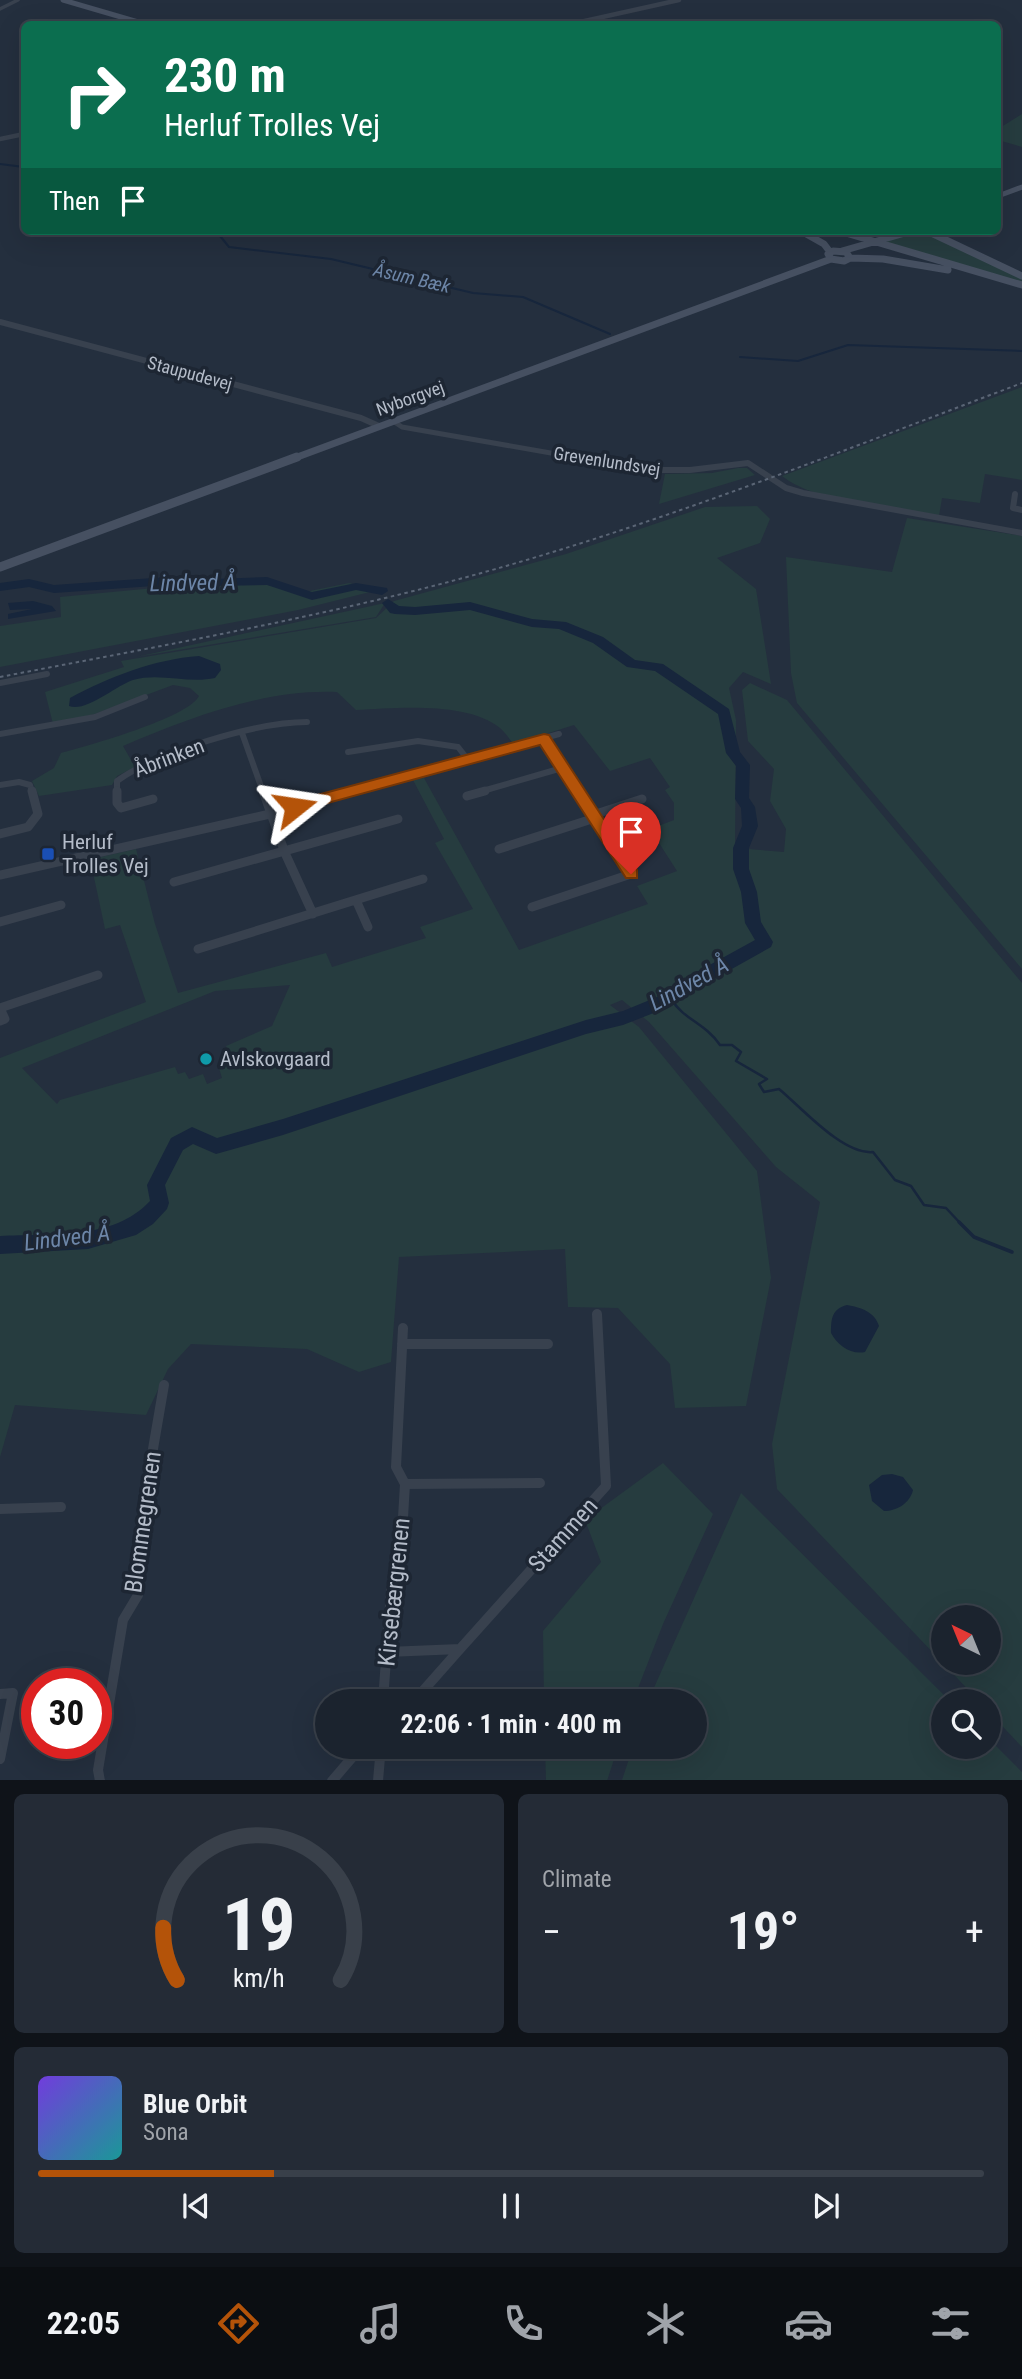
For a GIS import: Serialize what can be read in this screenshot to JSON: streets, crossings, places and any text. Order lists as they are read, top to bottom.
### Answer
{
  "streets": {
    "main road": ["Nyborgvej"],
    "street": [
      "Staupudevej",
      "Grevenlundsvej",
      "Åbrinken",
      "Blommegrenen",
      "Stammen",
      "Kirsebærgrenen"
    ]
  },
  "crossings": [
    ["Staupudevej", "Nyborgvej"],
    ["Nyborgvej", "Grevenlundsvej"]
  ],
  "water": ["Åsum Bæk", "Lindved Å"],
  "places": {
    "transit": ["Herluf Trolles Vej"],
    "other": ["Avlskovgaard"]
  },
  "north": "top left",
  "page": {
    "turn": ["230 m", "Herluf Trolles Vej"],
    "then": "Then",
    "limit": "30",
    "trip": "22:06 · 1 min · 400 m",
    "tile": "Climate",
    "heat": ["−", "19°", "+"],
    "song": ["Blue Orbit", "Sona"],
    "tabs": "22:05",
    "gauge": ["19", "km/h"]
  }
}
